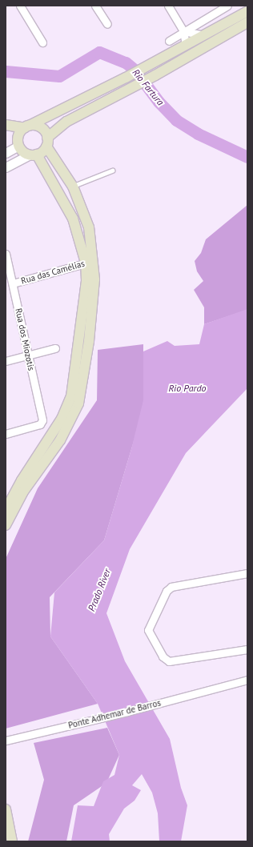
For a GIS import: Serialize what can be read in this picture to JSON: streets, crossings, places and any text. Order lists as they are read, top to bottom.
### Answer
{
  "streets": {
    "street": ["Rua das Camélias", "Rua dos Miozotis", "Ponte Adhemar de Barros"]
  },
  "crossings": [
    ["Rua das Camélias", "Rua dos Miozotis"]
  ],
  "water": ["Rio Fartura", "Rio Pardo", "Prado River"]
}
